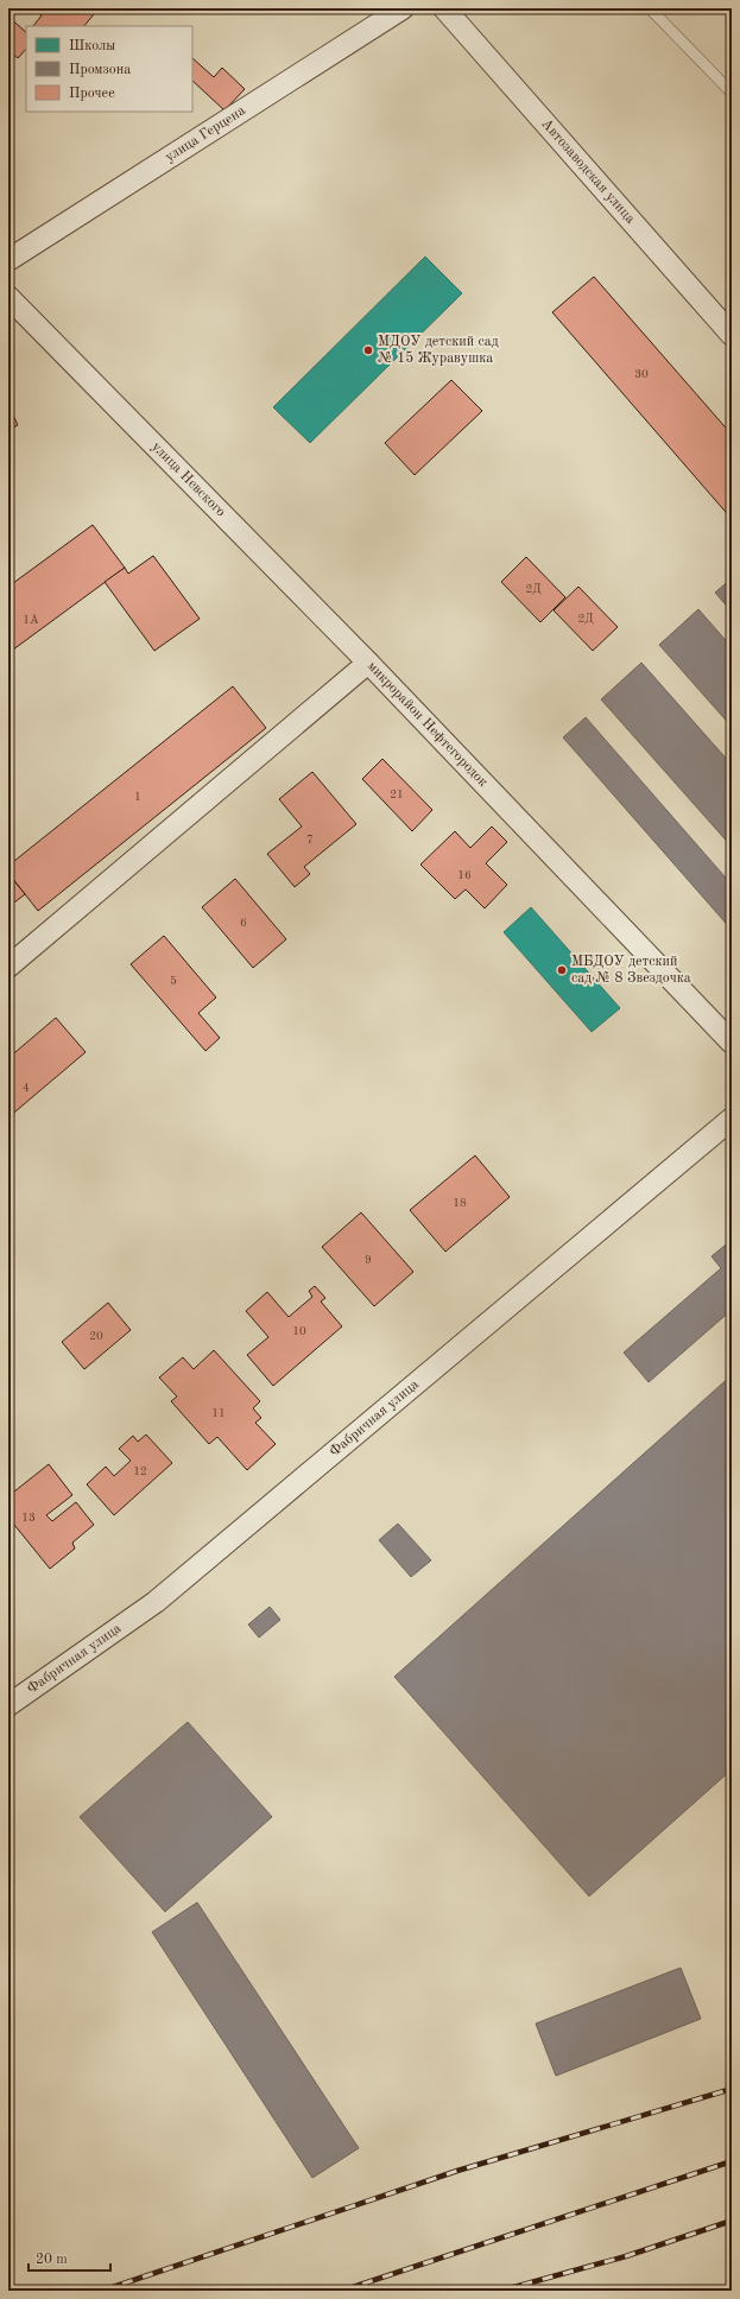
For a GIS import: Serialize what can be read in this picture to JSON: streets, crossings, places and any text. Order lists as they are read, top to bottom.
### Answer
{
  "streets": {
    "street": [
      "улица Герцена",
      "Автозаводская улица",
      "улица Невского",
      "микрорайон Нефтегородок",
      "Фабричная улица"
    ]
  },
  "crossings": [
    ["улица Невского", "микрорайон Нефтегородок"]
  ],
  "places": ["МДОУ детский сад № 15 Журавушка", "МБДОУ детский сад № 8 Звездочка"],
  "house_numbers": [
    "30",
    "2Д",
    "2Д",
    "1А",
    "21",
    "1",
    "7",
    "16",
    "6",
    "5",
    "4",
    "18",
    "9",
    "10",
    "20",
    "11",
    "12",
    "13"
  ],
  "legend": ["Школы", "Промзона", "Прочее"],
  "scale_bar": "20 m"
}
